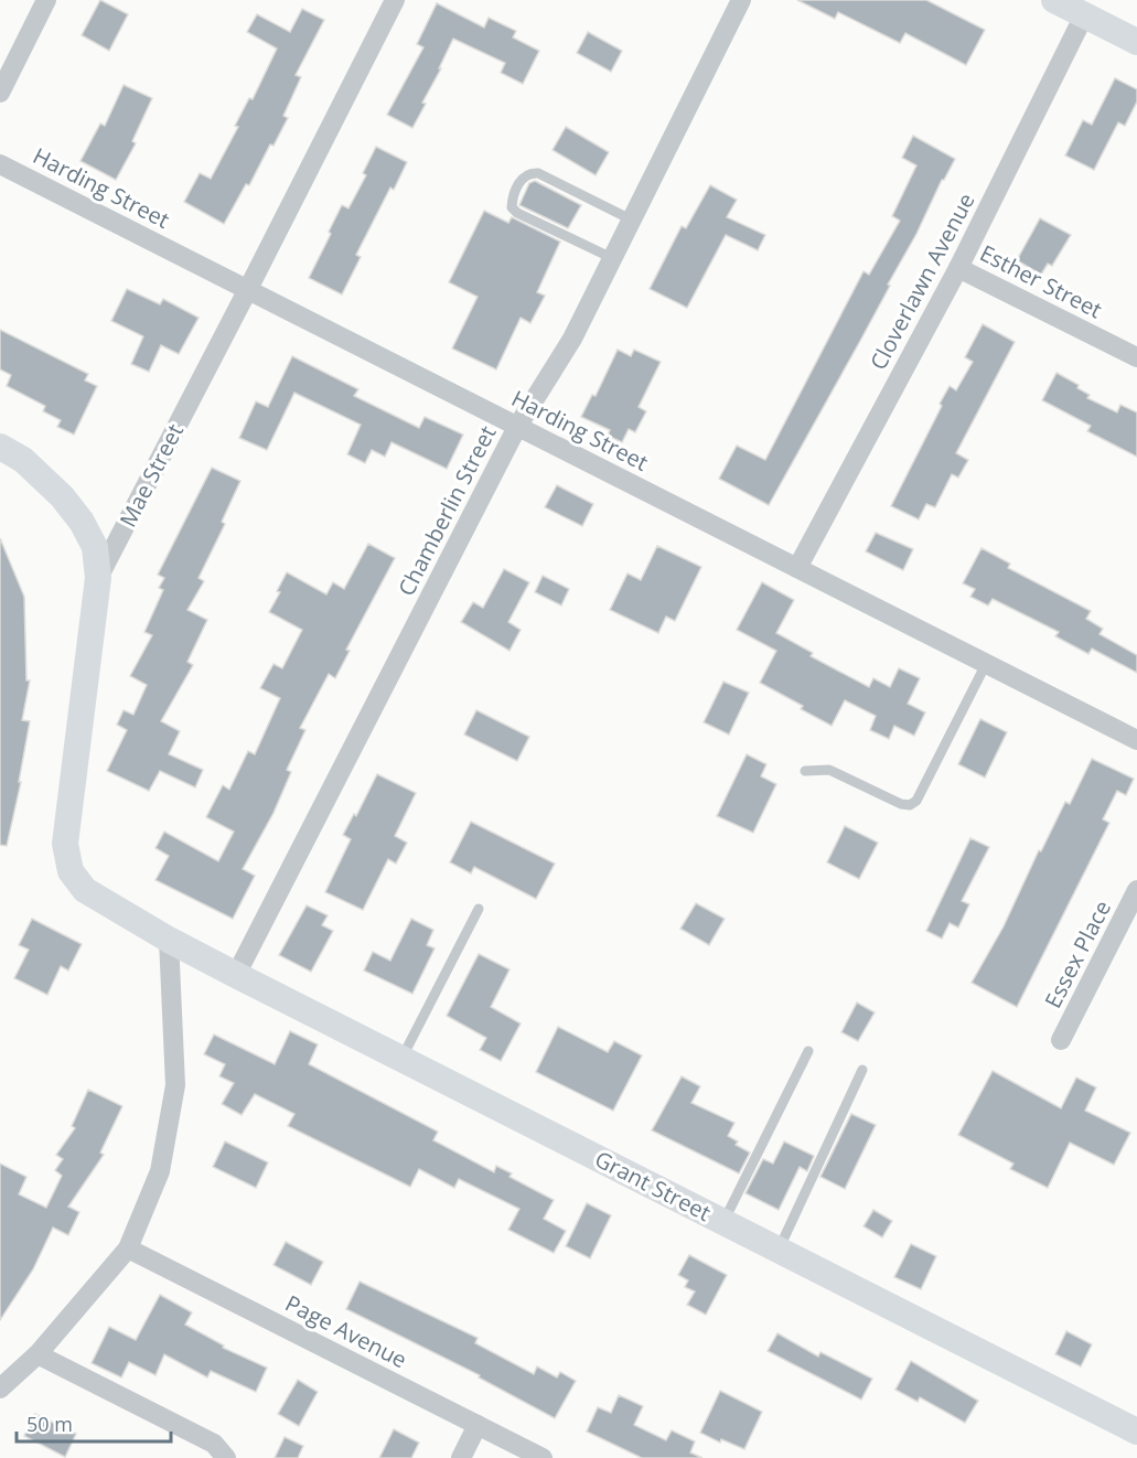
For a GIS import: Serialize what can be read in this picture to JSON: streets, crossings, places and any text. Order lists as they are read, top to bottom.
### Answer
{
  "streets": {
    "street": [
      "Harding Street",
      "Cloverlawn Avenue",
      "Esther Street",
      "Mae Street",
      "Chamberlin Street",
      "Essex Place",
      "Grant Street",
      "Page Avenue"
    ]
  },
  "crossings": [
    ["Harding Street", "Cloverlawn Avenue"],
    ["Harding Street", "Mae Street"],
    ["Harding Street", "Chamberlin Street"],
    ["Cloverlawn Avenue", "Esther Street"],
    ["Mae Street", "Grant Street"],
    ["Chamberlin Street", "Grant Street"]
  ],
  "scale_bar": "50 m"
}
